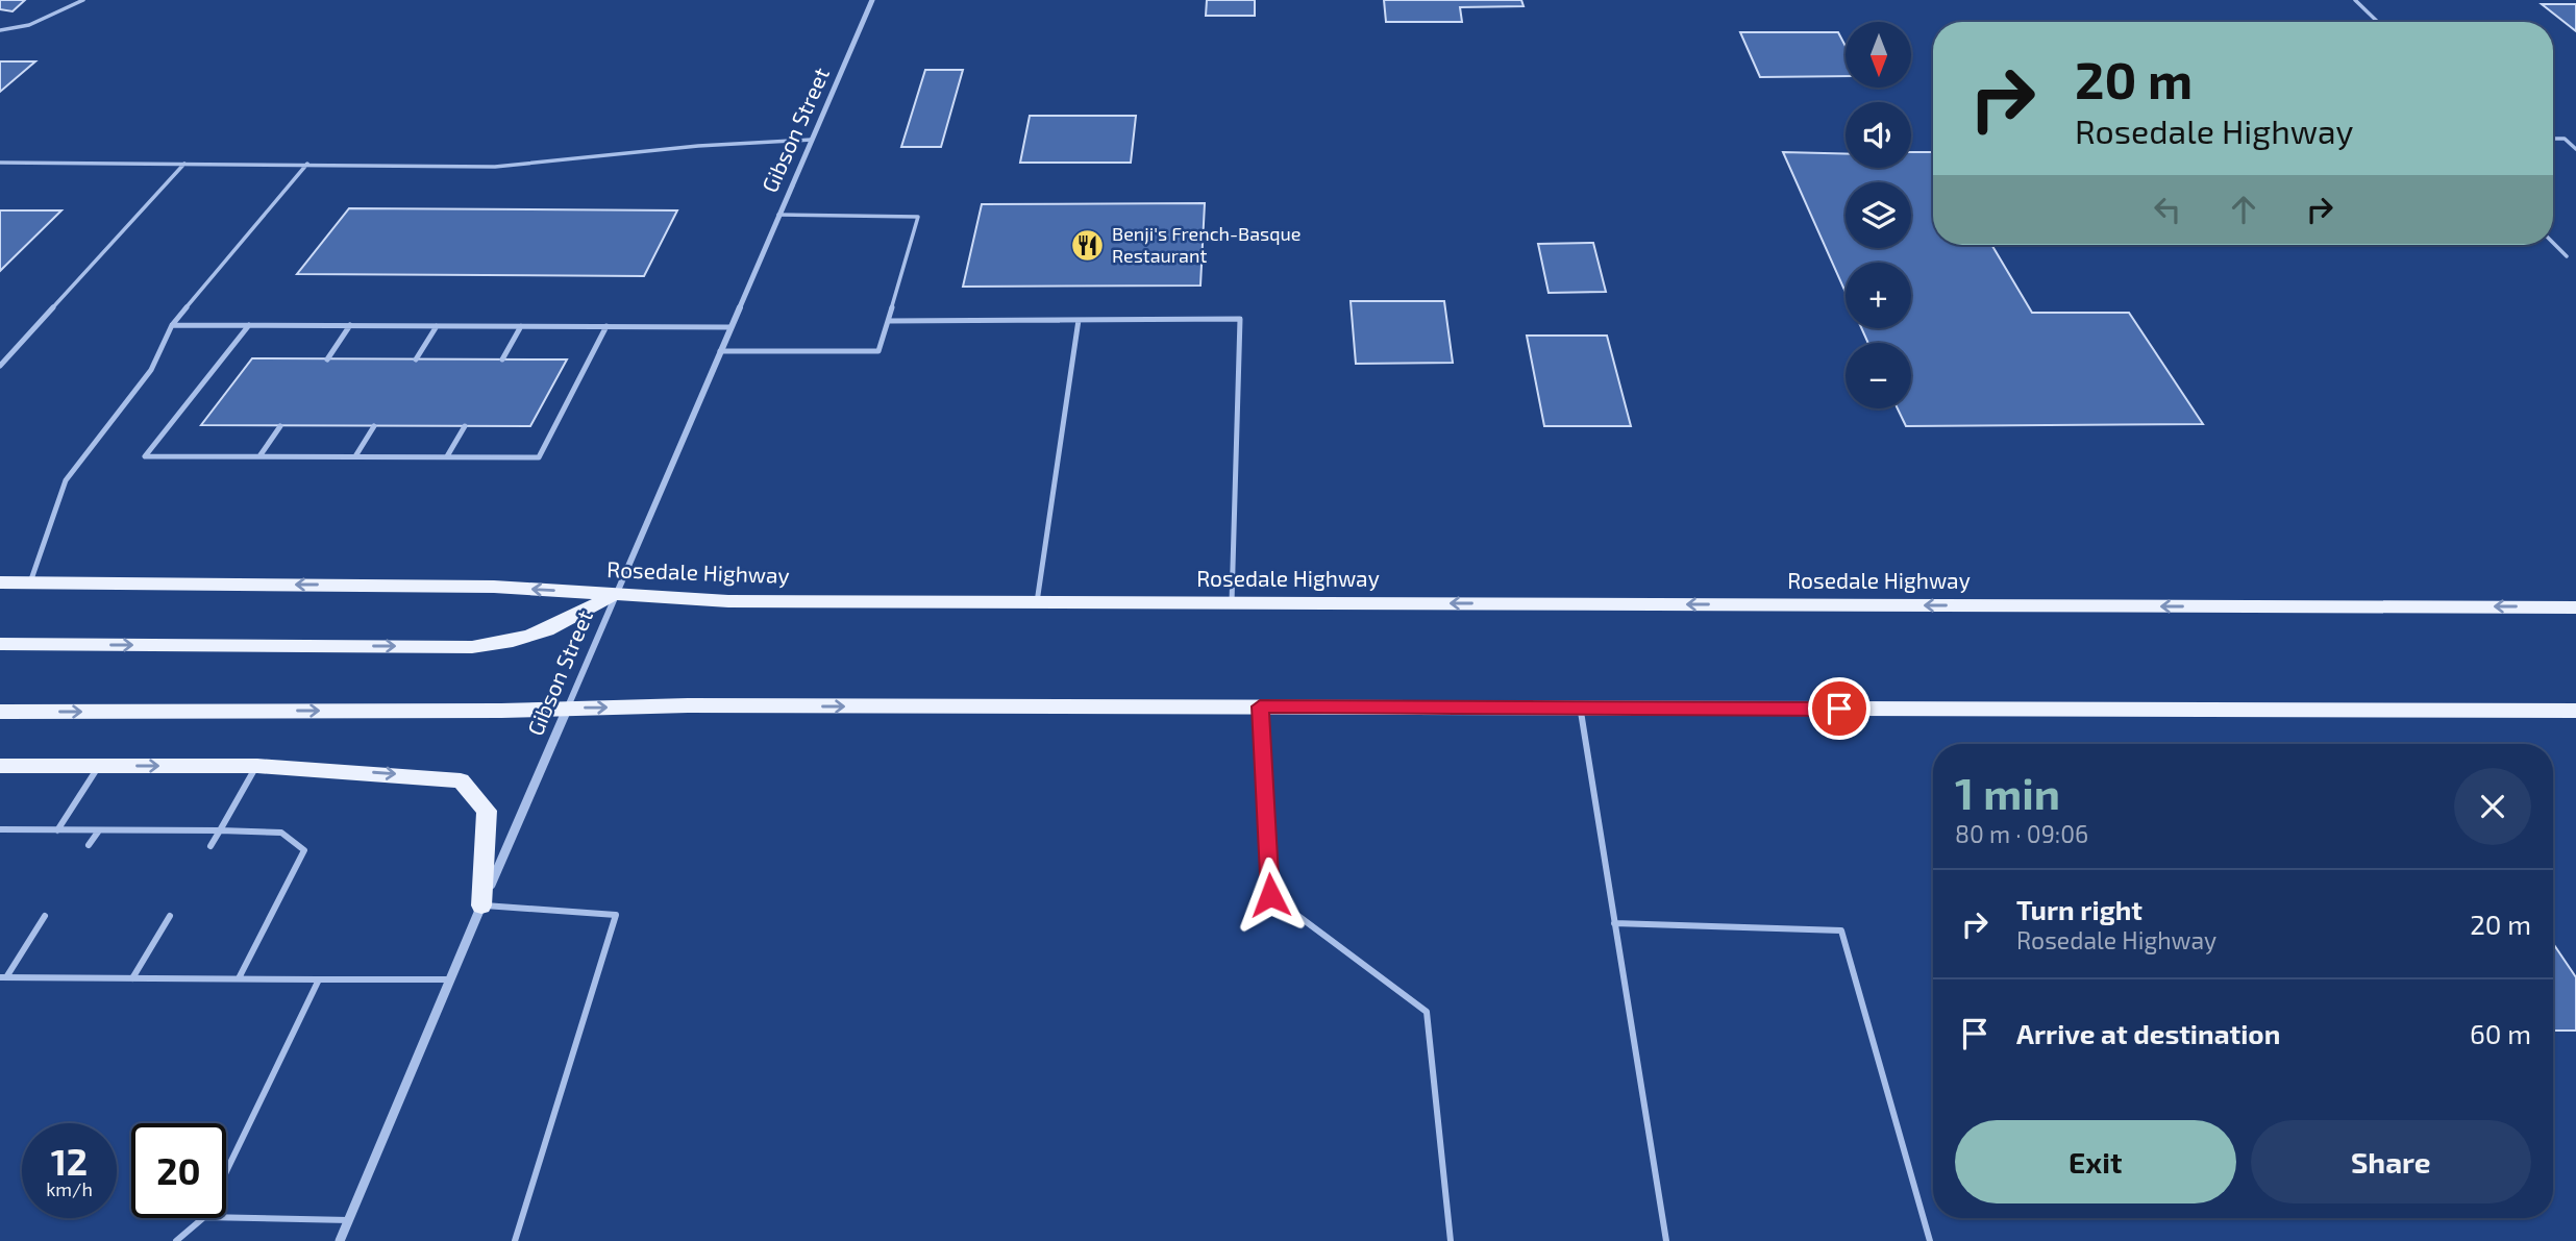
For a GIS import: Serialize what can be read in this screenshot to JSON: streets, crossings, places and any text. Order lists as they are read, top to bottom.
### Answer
{
  "streets": {
    "main road": ["Rosedale Highway"],
    "street": ["Gibson Street"]
  },
  "crossings": [
    ["Gibson Street", "Rosedale Highway"]
  ],
  "places": {
    "restaurant": ["Benji's French-Basque Restaurant"]
  },
  "north": "bottom",
  "page": {
    "map_buttons": ["+", "−"],
    "turn": ["20 m", "Rosedale Highway"],
    "heading": ["1 min", "80 m · 09:06"],
    "list": [
      {
        "name": "Turn right",
        "note": "Rosedale Highway",
        "value": "20 m"
      },
      {
        "name": "Arrive at destination",
        "value": "60 m"
      }
    ],
    "buttons": ["Exit", "Share"],
    "speed": "12 km/h",
    "limit": "20"
  }
}
